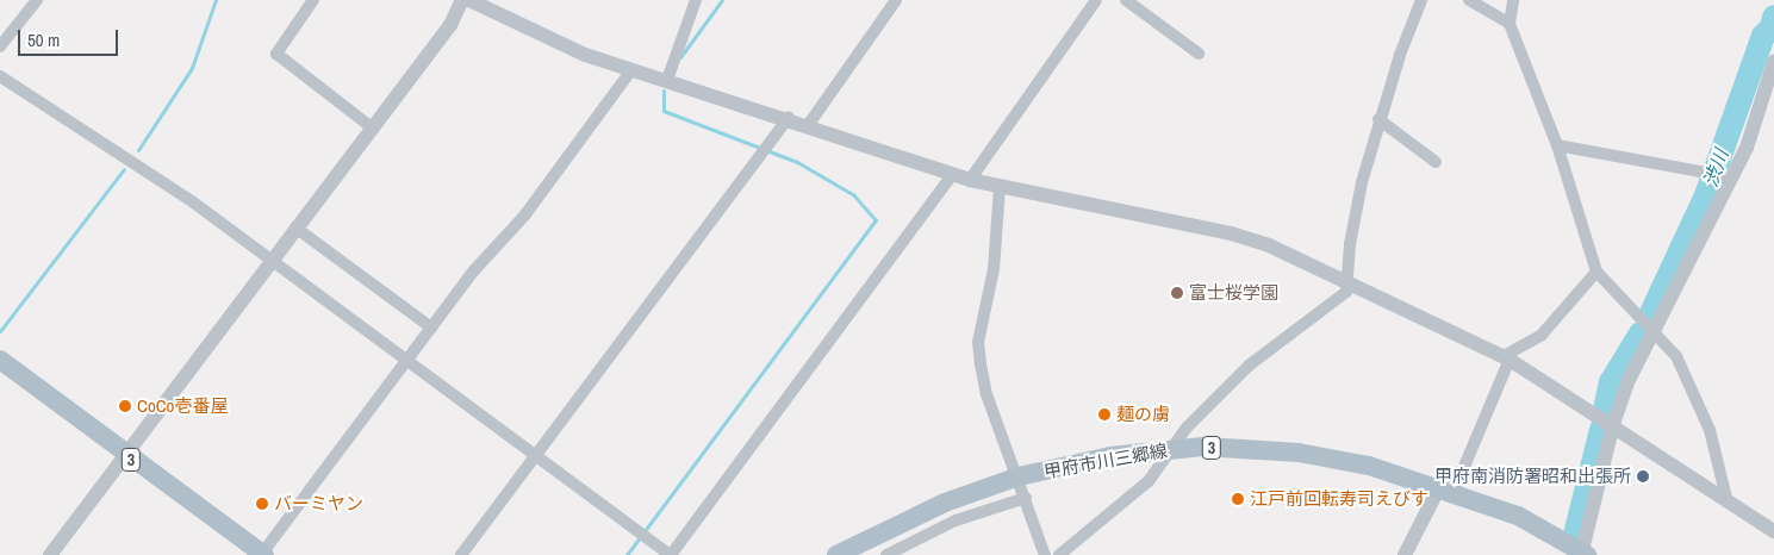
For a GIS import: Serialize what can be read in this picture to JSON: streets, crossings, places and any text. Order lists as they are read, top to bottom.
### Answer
{
  "streets": {
    "main road": ["3", "甲府市川三郷線"]
  },
  "water": ["渋川"],
  "places": [
    "富士桜学園",
    "CoCo壱番屋",
    "麺の虜",
    "甲府南消防署昭和出張所",
    "江戸前回転寿司えびす",
    "バーミヤン"
  ],
  "scale_bar": "50 m"
}
